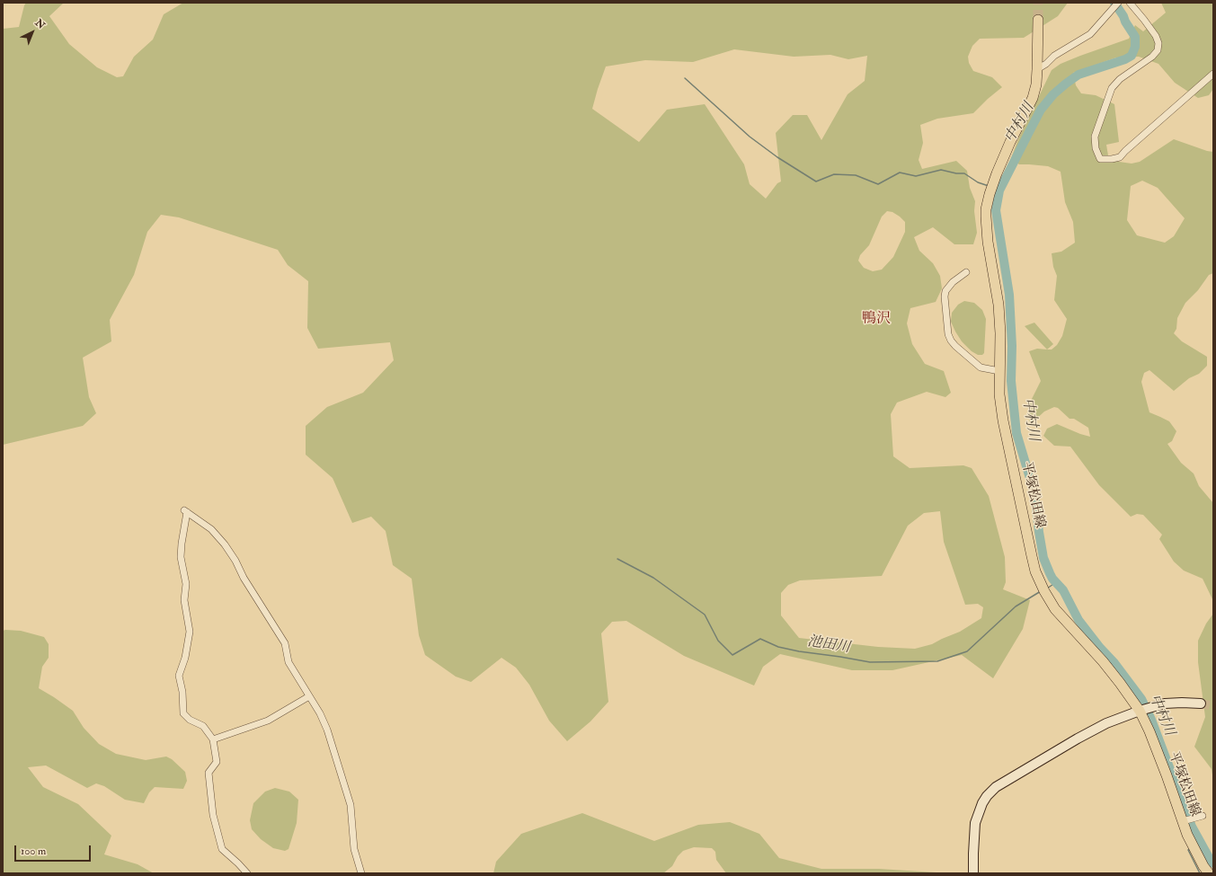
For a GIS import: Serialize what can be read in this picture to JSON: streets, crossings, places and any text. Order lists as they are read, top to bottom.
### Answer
{
  "streets": {
    "main road": ["平塚松田線"]
  },
  "districts": ["鴨沢"],
  "water": ["中村川", "池田川"],
  "scale_bar": "100 m",
  "north": "top right"
}
